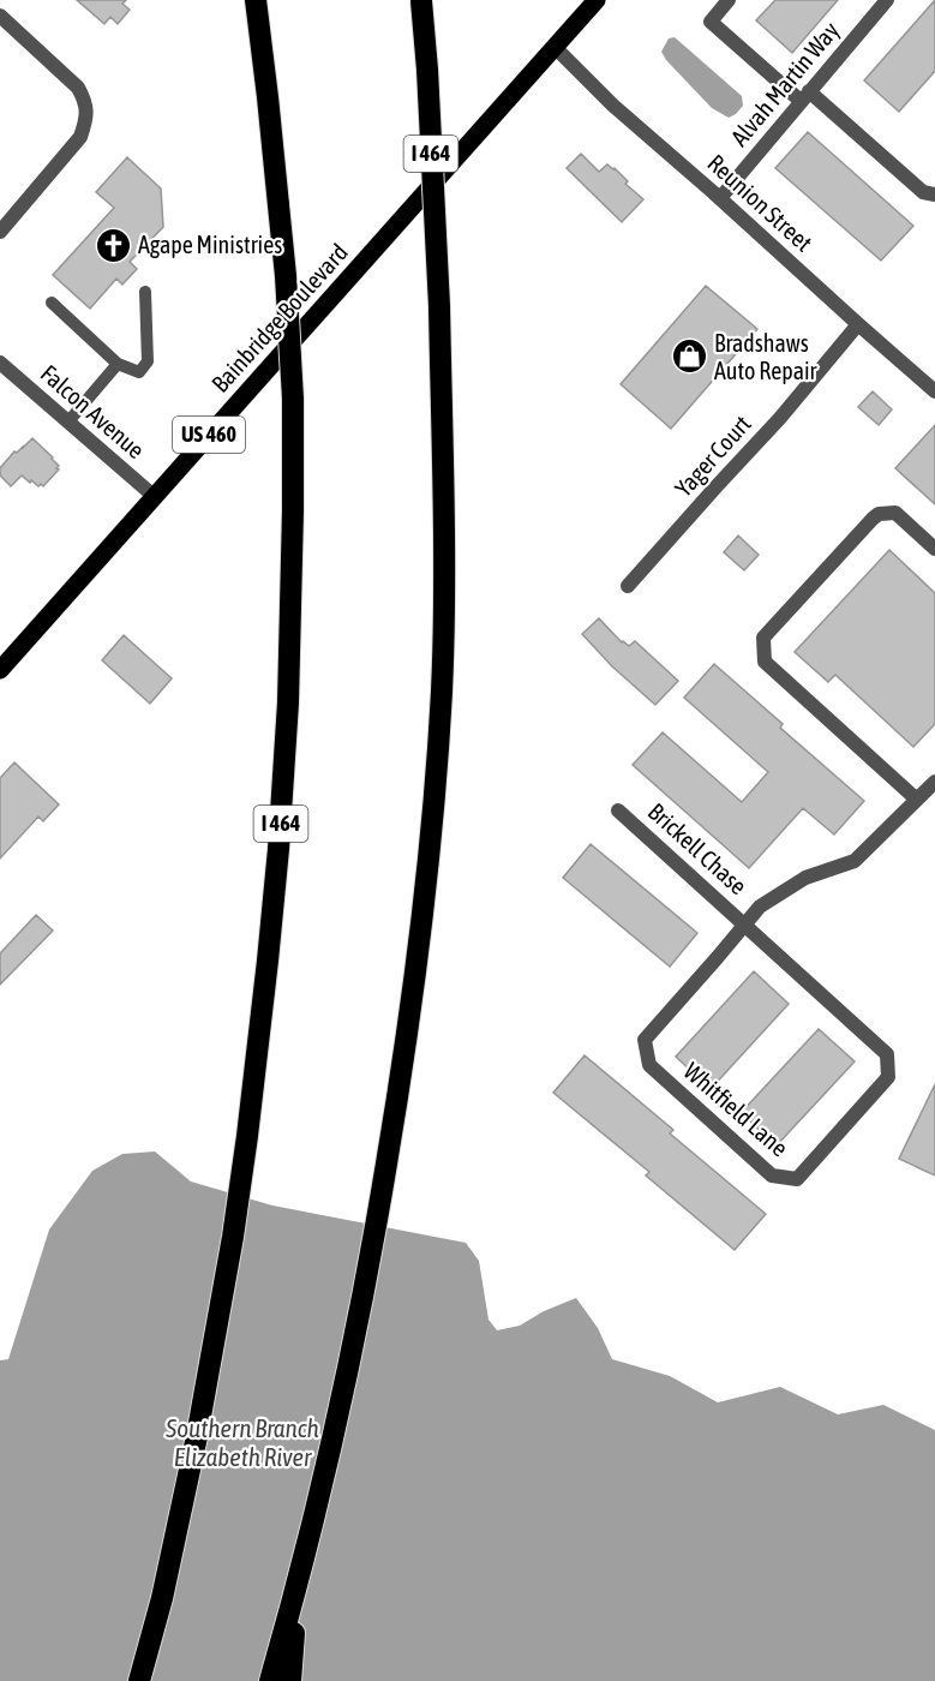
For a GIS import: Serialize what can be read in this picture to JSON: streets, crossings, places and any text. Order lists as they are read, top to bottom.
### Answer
{
  "streets": {
    "highway": ["I 464"],
    "main road": ["Bainbridge Boulevard", "US 460"],
    "street": [
      "Alvah Martin Way",
      "Reunion Street",
      "Falcon Avenue",
      "Yager Court",
      "Brickell Chase",
      "Whitfield Lane"
    ]
  },
  "crossings": [
    ["Alvah Martin Way", "Reunion Street"],
    ["Reunion Street", "Bainbridge Boulevard"],
    ["Reunion Street", "Yager Court"],
    ["Bainbridge Boulevard", "Falcon Avenue"],
    ["Brickell Chase", "Whitfield Lane"]
  ],
  "water": ["Southern Branch Elizabeth River"],
  "places": {
    "church": ["Agape Ministries"],
    "shop": ["Bradshaws Auto Repair"]
  }
}
